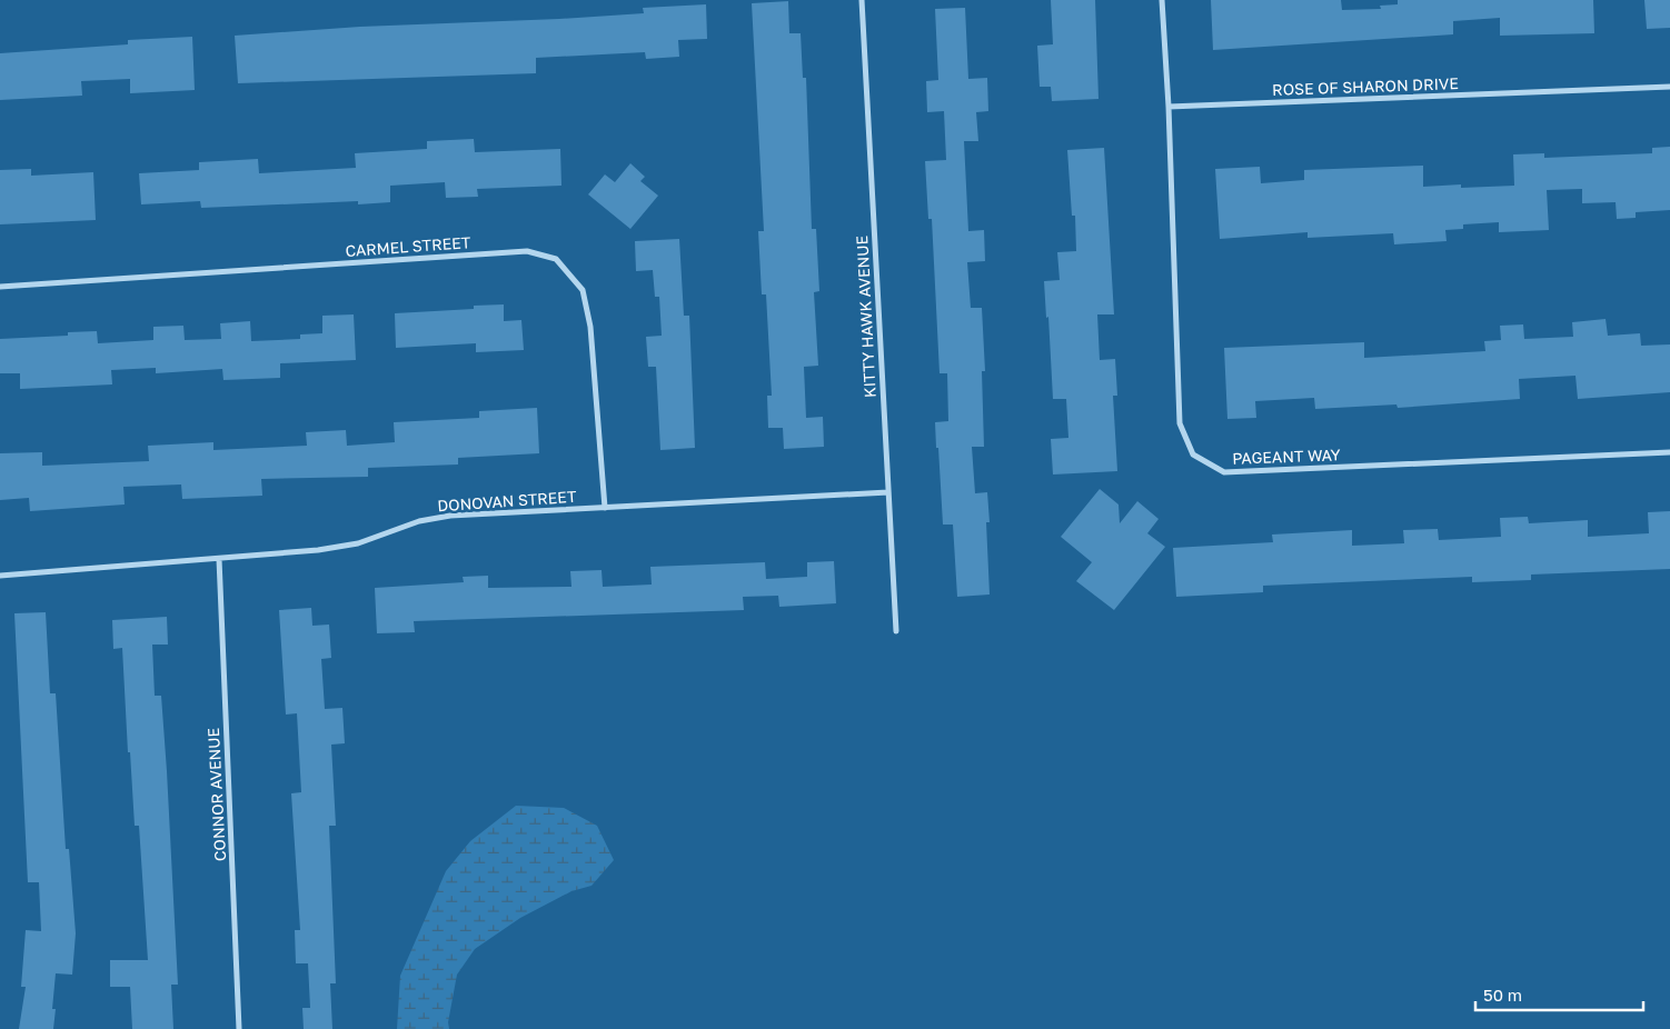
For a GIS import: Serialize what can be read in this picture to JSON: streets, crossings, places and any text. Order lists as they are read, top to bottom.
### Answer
{
  "streets": {
    "street": [
      "ROSE OF SHARON DRIVE",
      "CARMEL STREET",
      "KITTY HAWK AVENUE",
      "PAGEANT WAY",
      "DONOVAN STREET",
      "CONNOR AVENUE"
    ]
  },
  "crossings": [
    ["ROSE OF SHARON DRIVE", "PAGEANT WAY"],
    ["CARMEL STREET", "DONOVAN STREET"],
    ["KITTY HAWK AVENUE", "DONOVAN STREET"],
    ["DONOVAN STREET", "CONNOR AVENUE"]
  ],
  "scale_bar": "50 m"
}
